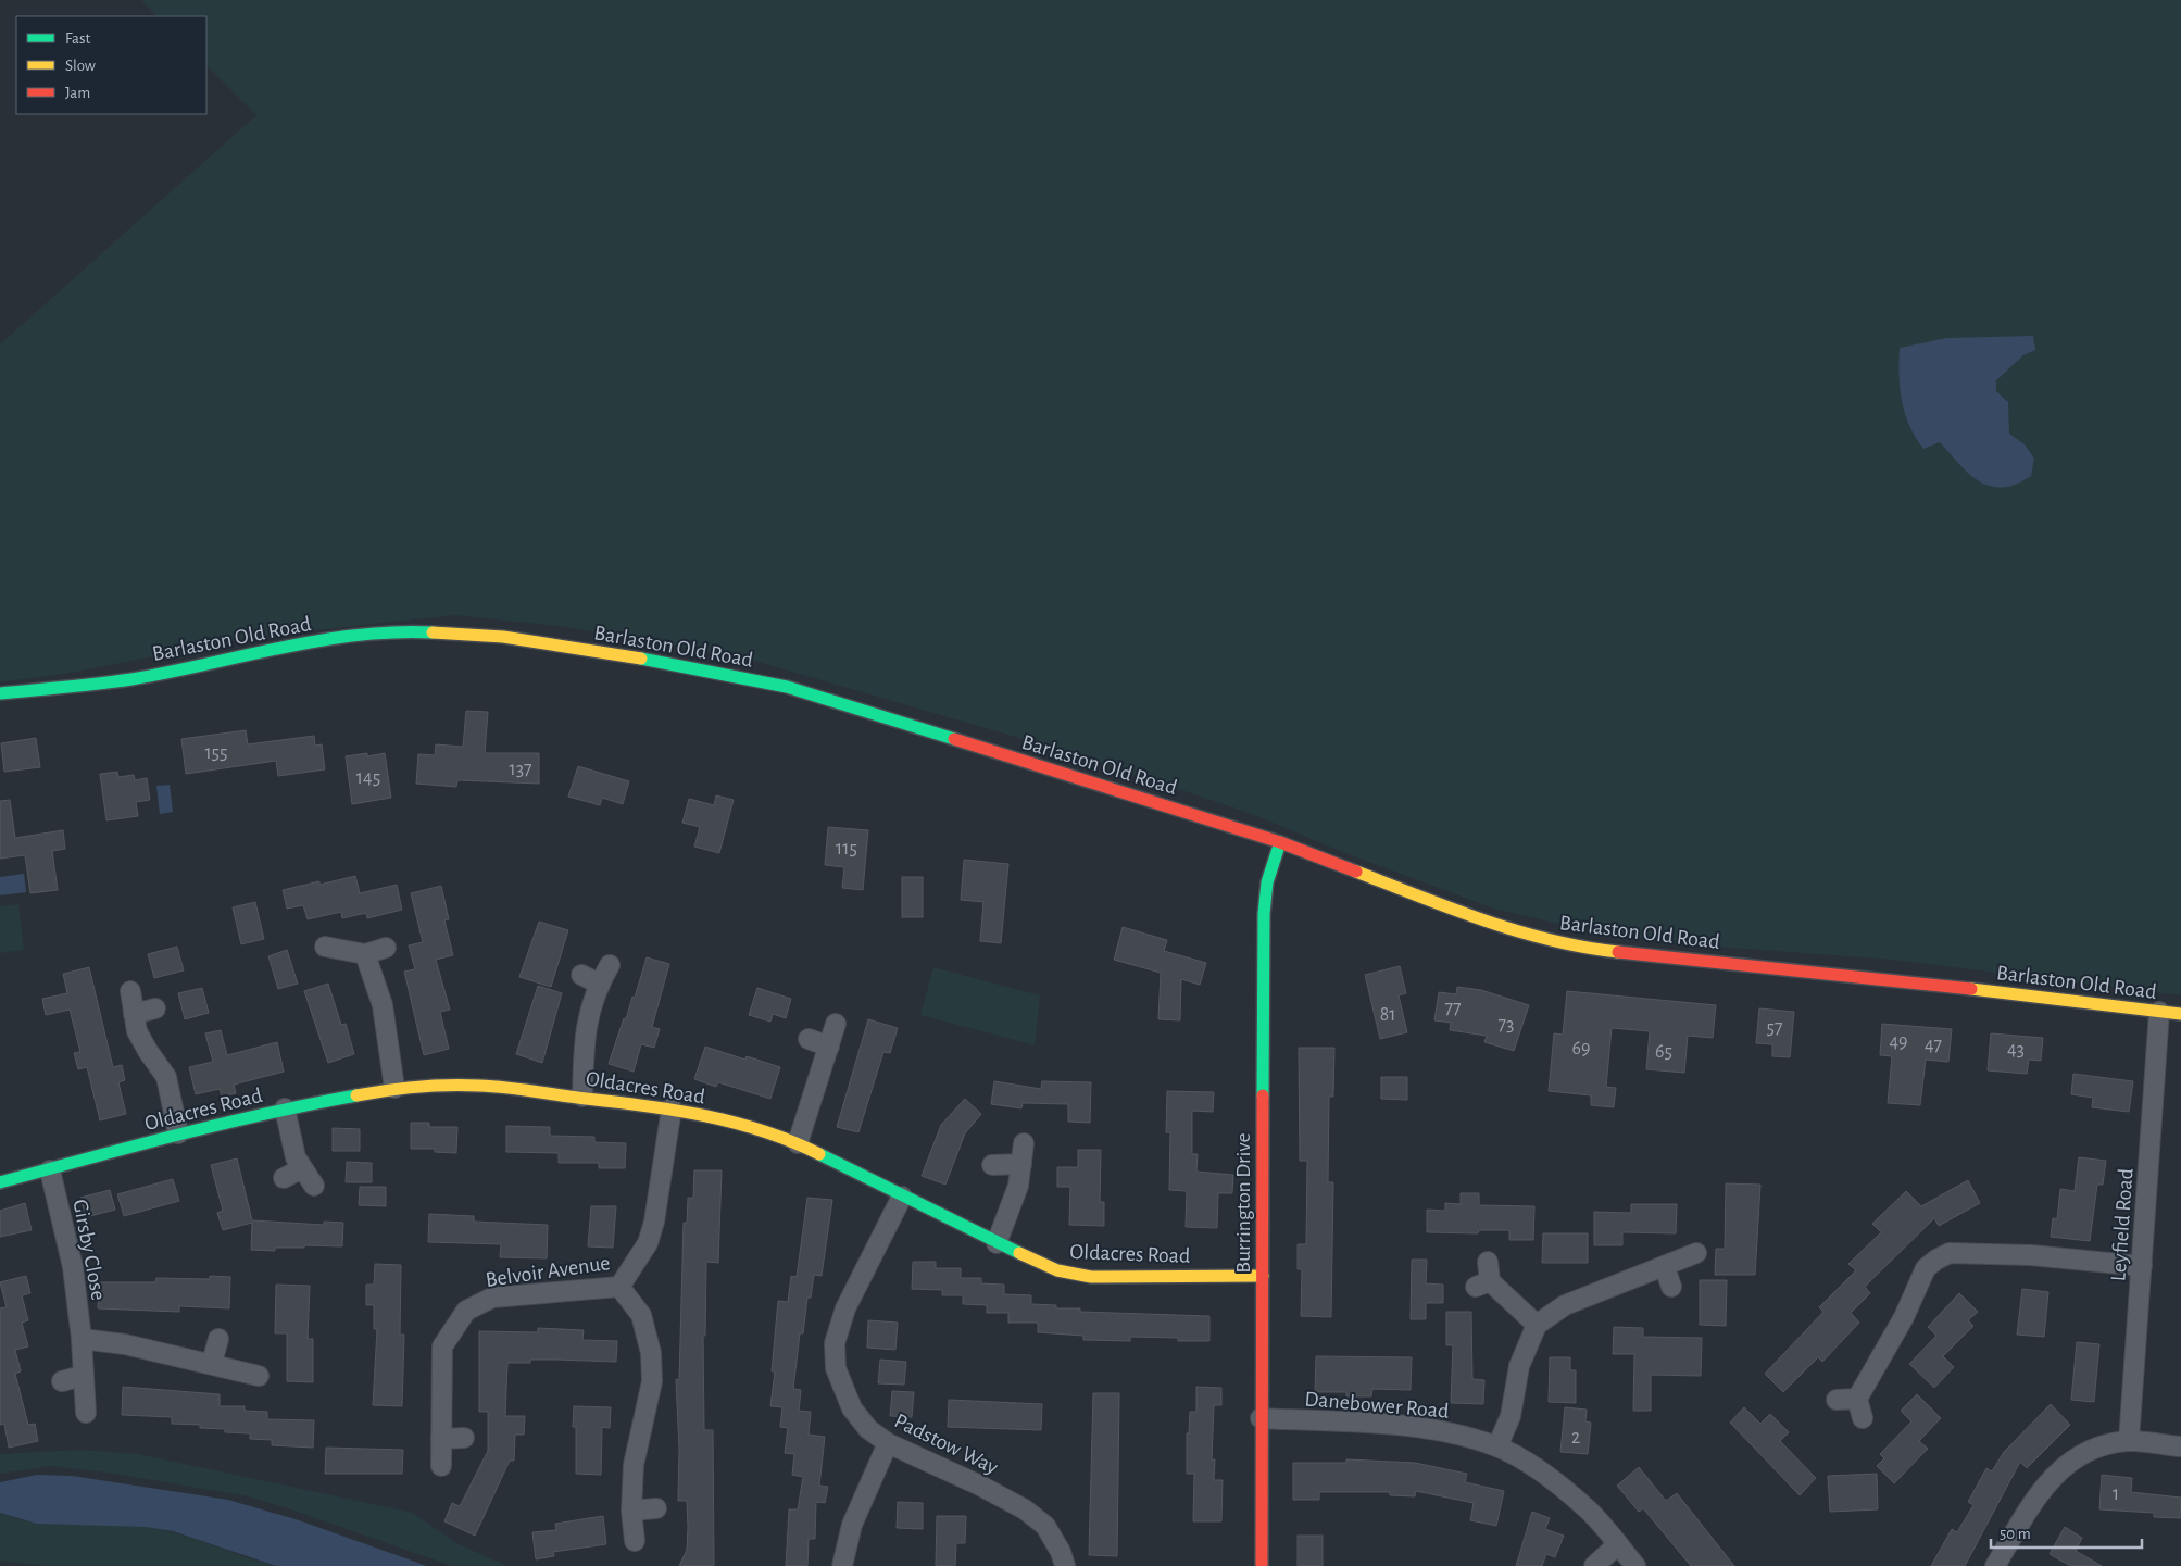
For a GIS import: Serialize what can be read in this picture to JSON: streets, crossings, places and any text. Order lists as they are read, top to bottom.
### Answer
{
  "streets": {
    "street": [
      "Barlaston Old Road",
      "Oldacres Road",
      "Burrington Drive",
      "Leyfield Road",
      "Girsby Close",
      "Belvoir Avenue",
      "Danebower Road",
      "Padstow Way"
    ]
  },
  "crossings": [
    ["Barlaston Old Road", "Burrington Drive"],
    ["Barlaston Old Road", "Leyfield Road"],
    ["Oldacres Road", "Burrington Drive"],
    ["Oldacres Road", "Girsby Close"],
    ["Oldacres Road", "Belvoir Avenue"],
    ["Oldacres Road", "Padstow Way"],
    ["Burrington Drive", "Danebower Road"]
  ],
  "house_numbers": [
    "155",
    "137",
    "145",
    "115",
    "77",
    "81",
    "73",
    "57",
    "49",
    "47",
    "69",
    "43",
    "65",
    "2",
    "1"
  ],
  "legend": ["Fast", "Slow", "Jam"],
  "scale_bar": "50 m"
}
